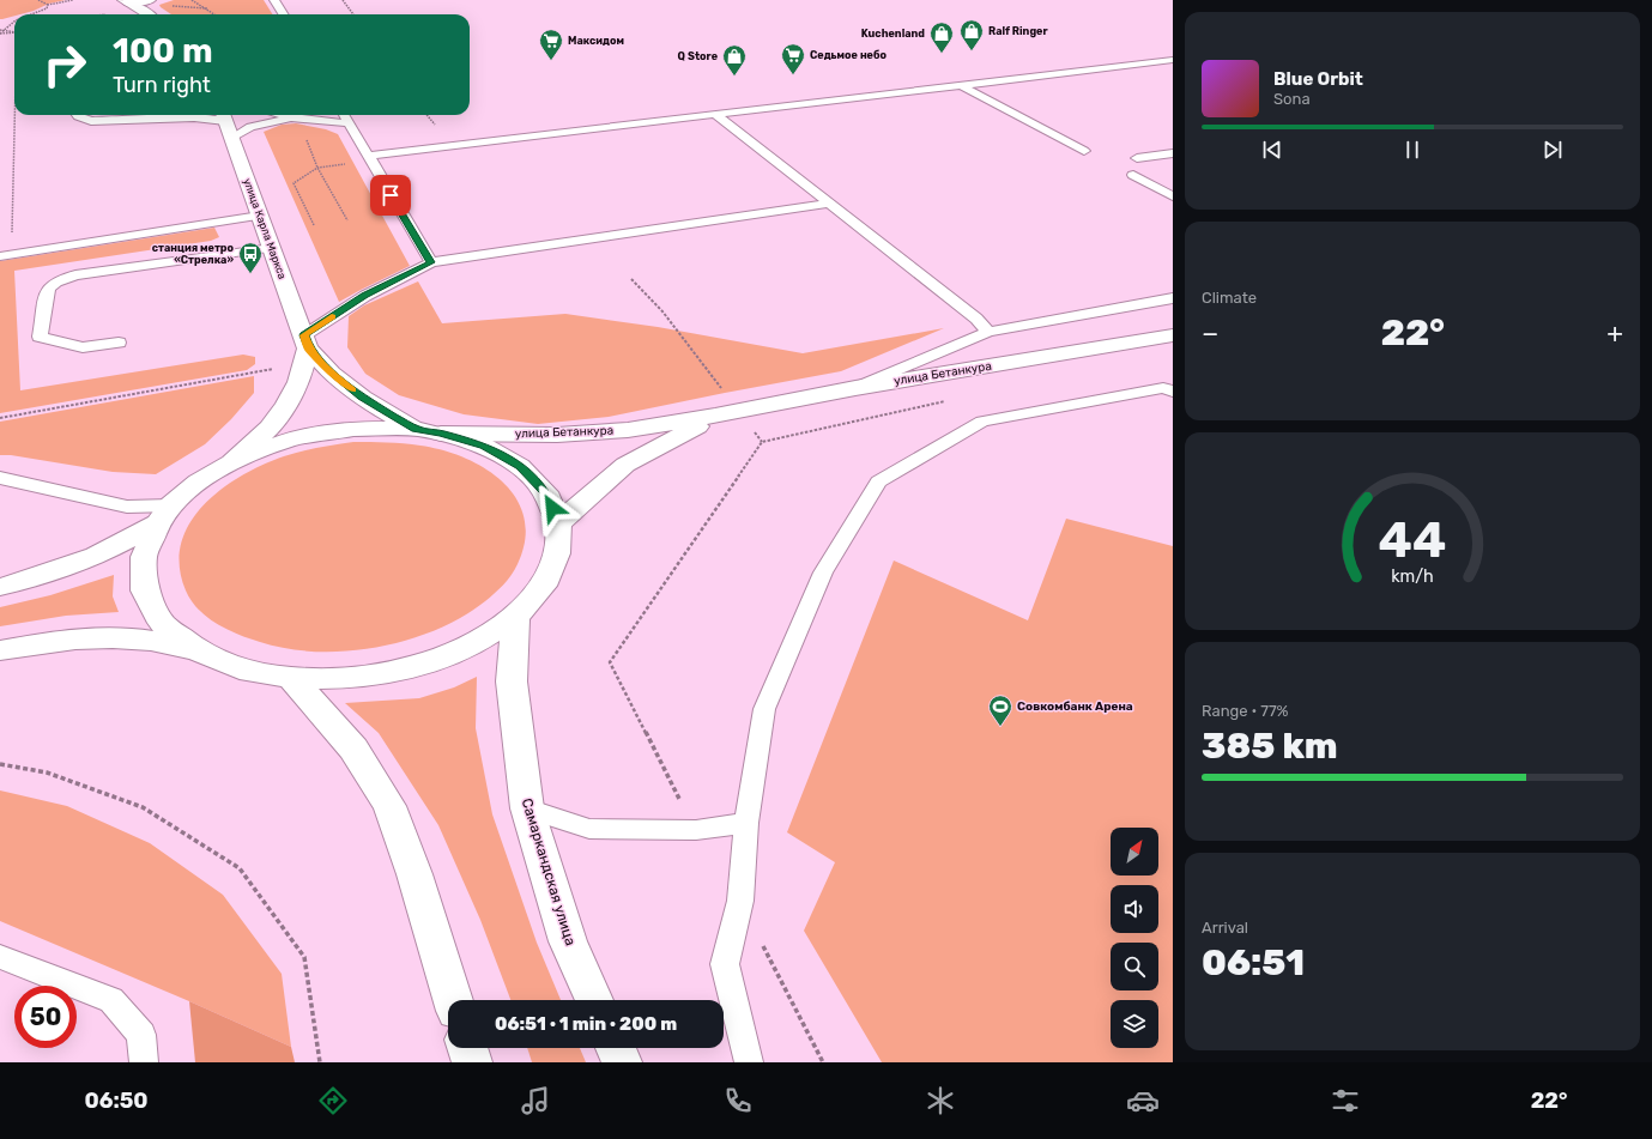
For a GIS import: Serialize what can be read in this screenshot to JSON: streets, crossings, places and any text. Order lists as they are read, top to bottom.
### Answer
{
  "streets": {
    "main road": ["улица Карла Маркса", "улица Бетанкура", "Самаркандская улица"]
  },
  "places": {
    "shop": ["Ralf Ringer", "Kuchenland", "Q Store"],
    "supermarket": ["Максидом", "Седьмое небо"],
    "bus stop": ["станция метро «Стрелка»"],
    "sports": ["Совкомбанк Арена"]
  },
  "north": "top right",
  "page": {
    "turn": ["100 m", "Turn right"],
    "song": ["Blue Orbit", "Sona"],
    "tile": [
      "Climate",
      ["Range · 77%", "385 km"],
      ["Arrival", "06:51"]
    ],
    "heat": ["−", "22°", "+"],
    "limit": "50",
    "trip": "06:51 · 1 min · 200 m",
    "tabs": ["06:50", "22°"],
    "gauge": ["44", "km/h"]
  }
}
